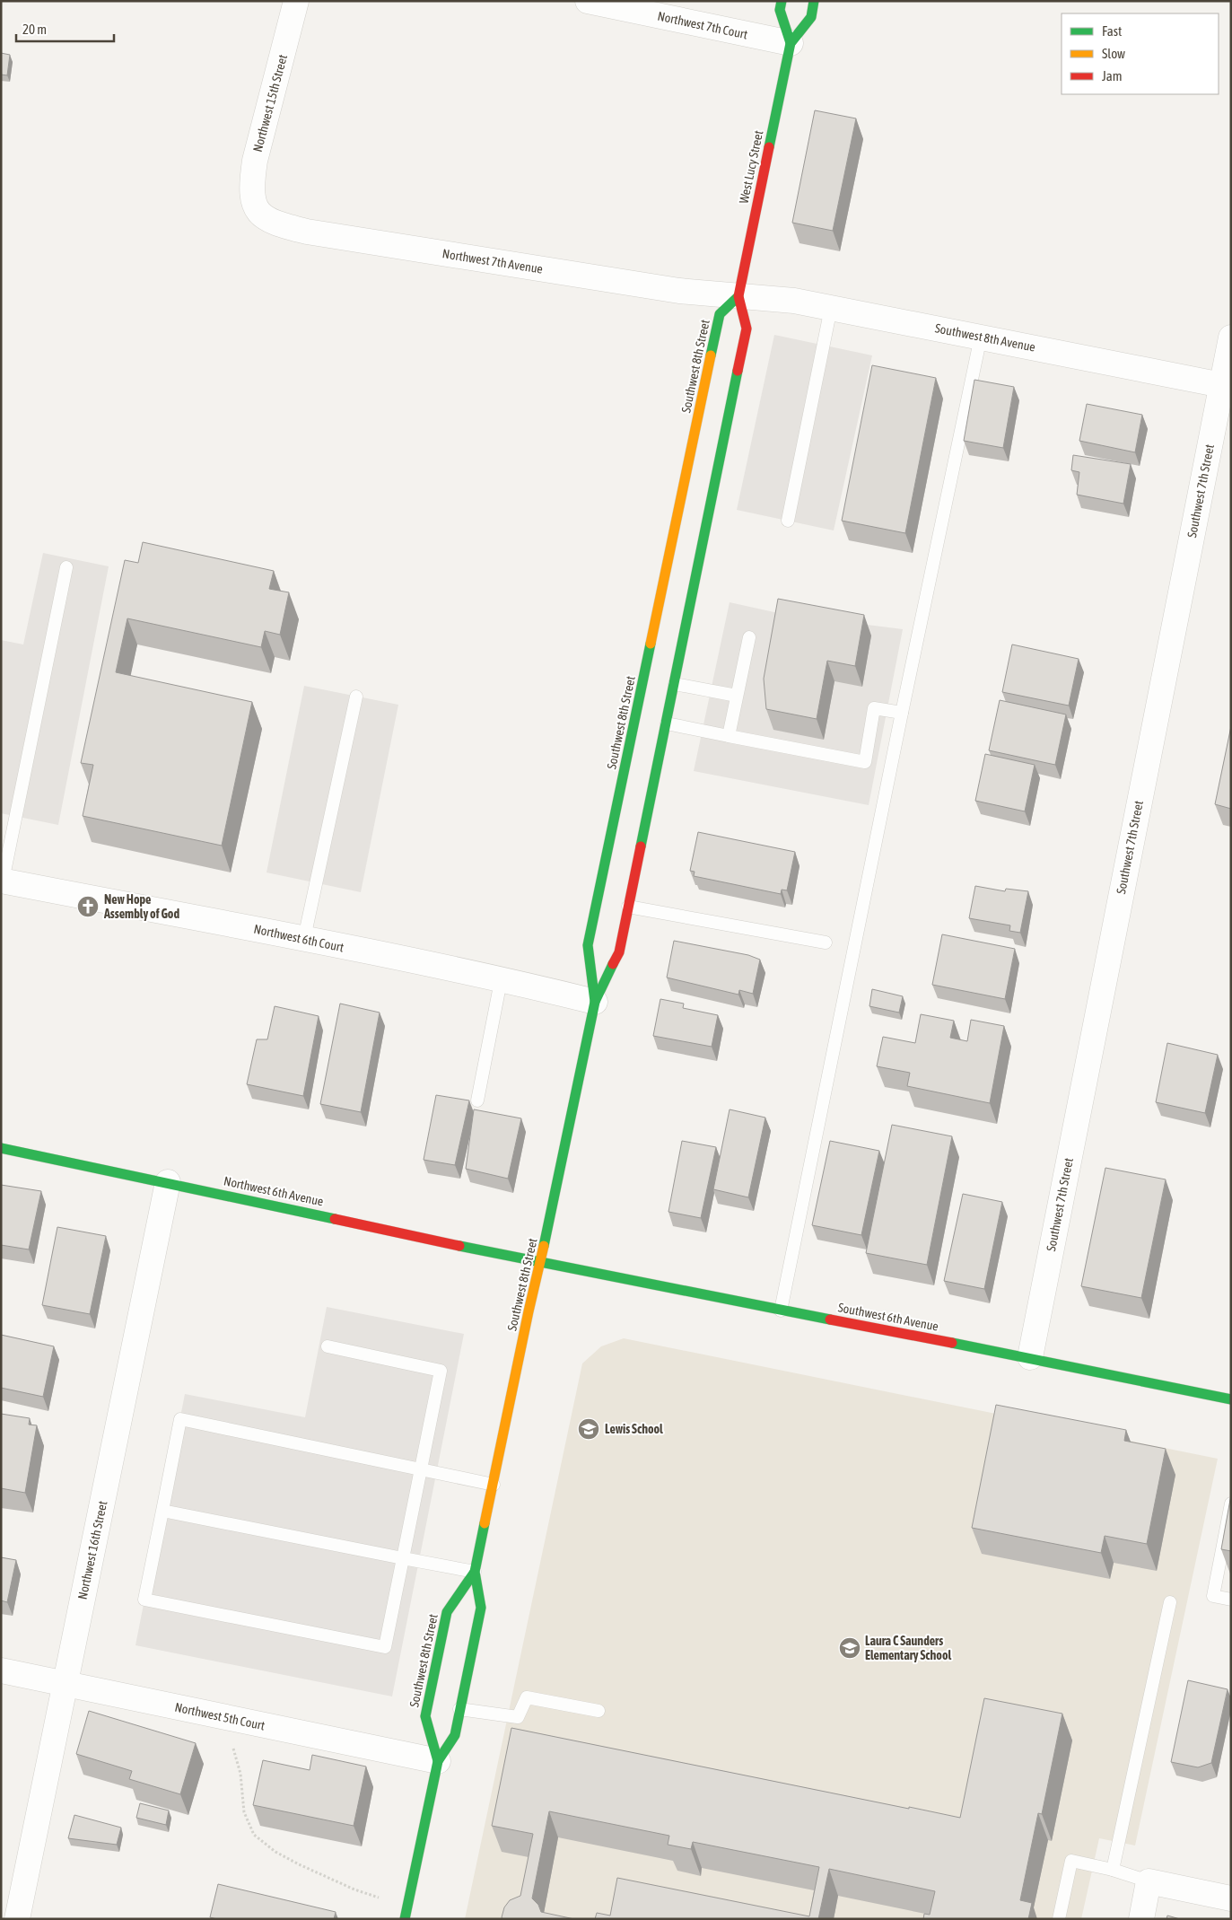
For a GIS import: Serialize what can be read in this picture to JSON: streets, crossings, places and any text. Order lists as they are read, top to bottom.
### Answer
{
  "streets": {
    "street": [
      "Northwest 7th Court",
      "Northwest 15th Street",
      "West Lucy Street",
      "Northwest 7th Avenue",
      "Southwest 8th Avenue",
      "Southwest 8th Street",
      "Southwest 7th Street",
      "Northwest 6th Court",
      "Northwest 6th Avenue",
      "Southwest 6th Avenue",
      "Northwest 16th Street",
      "Northwest 5th Court"
    ]
  },
  "crossings": [
    ["Northwest 7th Court", "West Lucy Street"],
    ["Northwest 15th Street", "Northwest 7th Avenue"],
    ["West Lucy Street", "Northwest 7th Avenue"],
    ["West Lucy Street", "Southwest 8th Avenue"],
    ["West Lucy Street", "Southwest 8th Street"],
    ["Northwest 7th Avenue", "Southwest 8th Avenue"],
    ["Northwest 7th Avenue", "Southwest 8th Street"],
    ["Southwest 8th Avenue", "Southwest 8th Street"],
    ["Southwest 8th Avenue", "Southwest 7th Street"],
    ["Southwest 8th Street", "Northwest 6th Court"],
    ["Southwest 8th Street", "Northwest 6th Avenue"],
    ["Southwest 8th Street", "Southwest 6th Avenue"],
    ["Southwest 8th Street", "Northwest 5th Court"],
    ["Southwest 7th Street", "Southwest 6th Avenue"],
    ["Northwest 6th Avenue", "Southwest 6th Avenue"],
    ["Northwest 6th Avenue", "Northwest 16th Street"],
    ["Northwest 16th Street", "Northwest 5th Court"]
  ],
  "places": {
    "church": ["New Hope Assembly of God"],
    "school or university": ["Lewis School", "Laura C Saunders Elementary School"]
  },
  "legend": ["Fast", "Slow", "Jam"],
  "scale_bar": "20 m"
}
